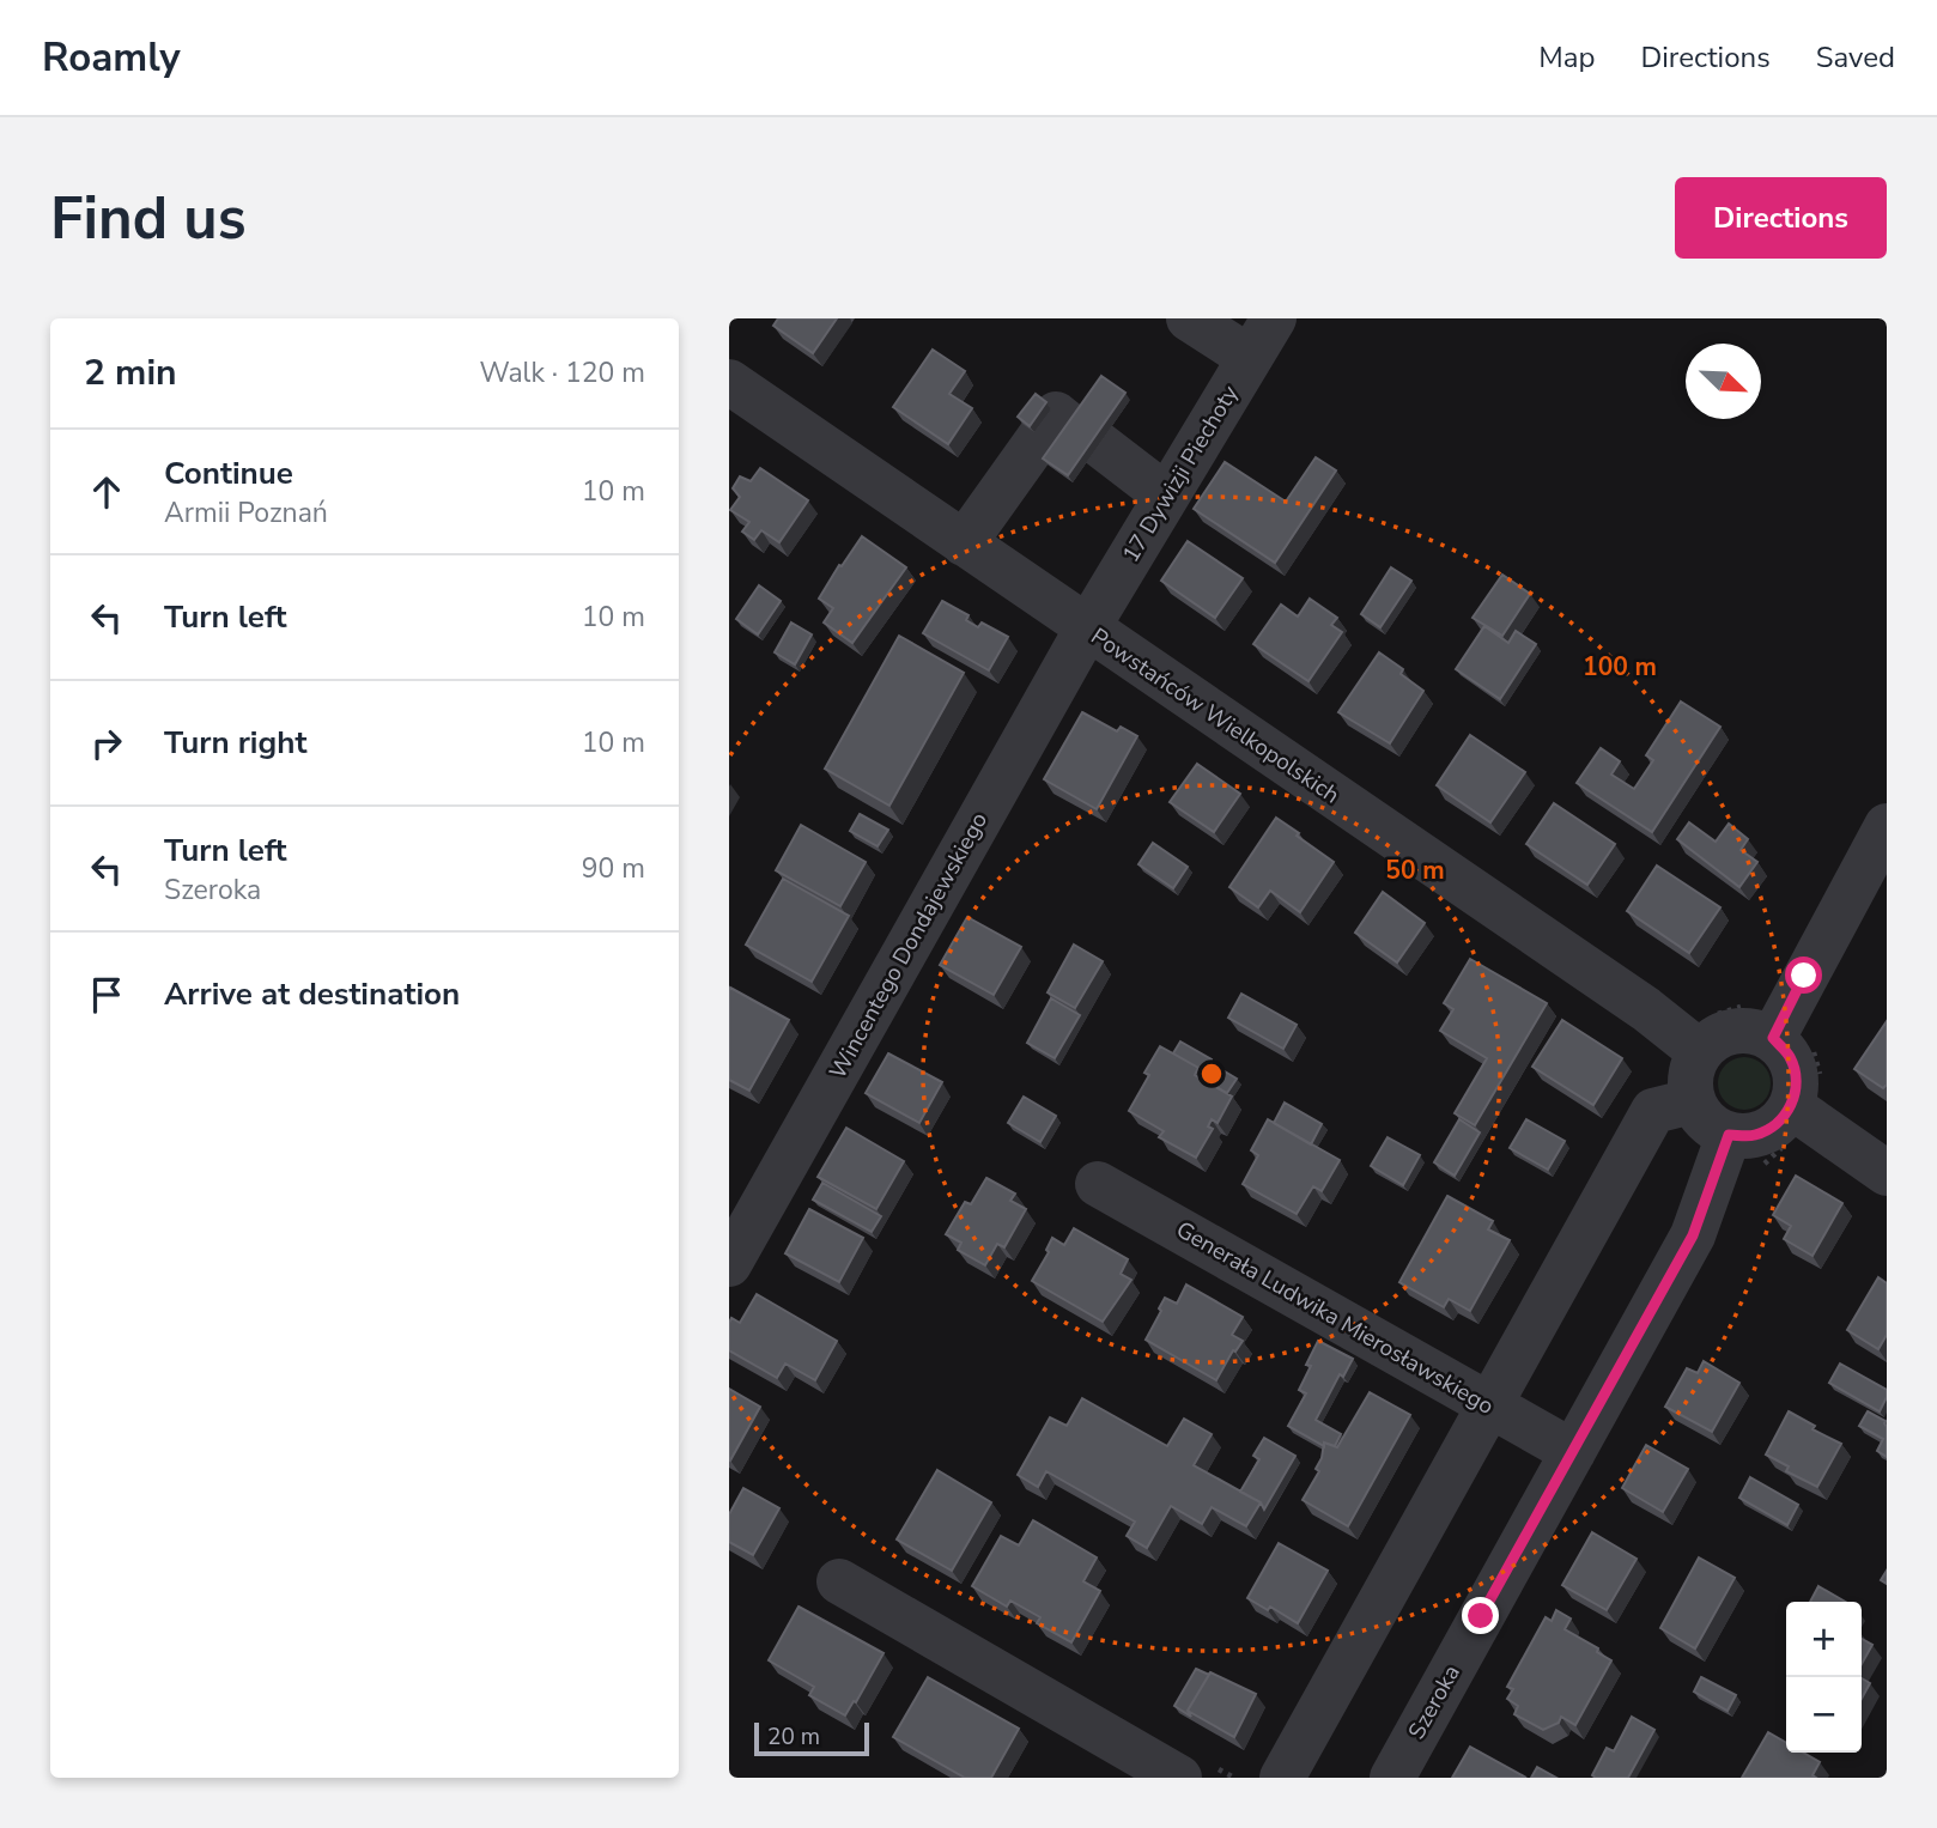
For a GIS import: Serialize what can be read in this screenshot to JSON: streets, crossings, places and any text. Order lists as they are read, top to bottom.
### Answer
{
  "streets": {
    "street": [
      "17 Dywizji Piechoty",
      "Powstańców Wielkopolskich",
      "Wincentego Dondajewskiego",
      "Generała Ludwika Mierosławskiego",
      "Szeroka"
    ]
  },
  "crossings": [
    ["17 Dywizji Piechoty", "Powstańców Wielkopolskich"],
    ["17 Dywizji Piechoty", "Wincentego Dondajewskiego"],
    ["Powstańców Wielkopolskich", "Wincentego Dondajewskiego"],
    ["Generała Ludwika Mierosławskiego", "Szeroka"]
  ],
  "scale_bar": "20 m",
  "north": "bottom right",
  "page": {
    "header": "Roamly",
    "nav": ["Map", "Directions", "Saved"],
    "buttons": "Directions",
    "title": "Find us",
    "heading": ["2 min", "Walk · 120 m"],
    "list": [
      ["Continue", "Armii Poznań", "10 m"],
      ["Turn left", "10 m"],
      ["Turn right", "10 m"],
      ["Turn left", "Szeroka", "90 m"],
      "Arrive at destination"
    ],
    "map_buttons": ["+", "−"],
    "scale": "20 m"
  },
  "rings": ["100 m", "50 m"]
}
